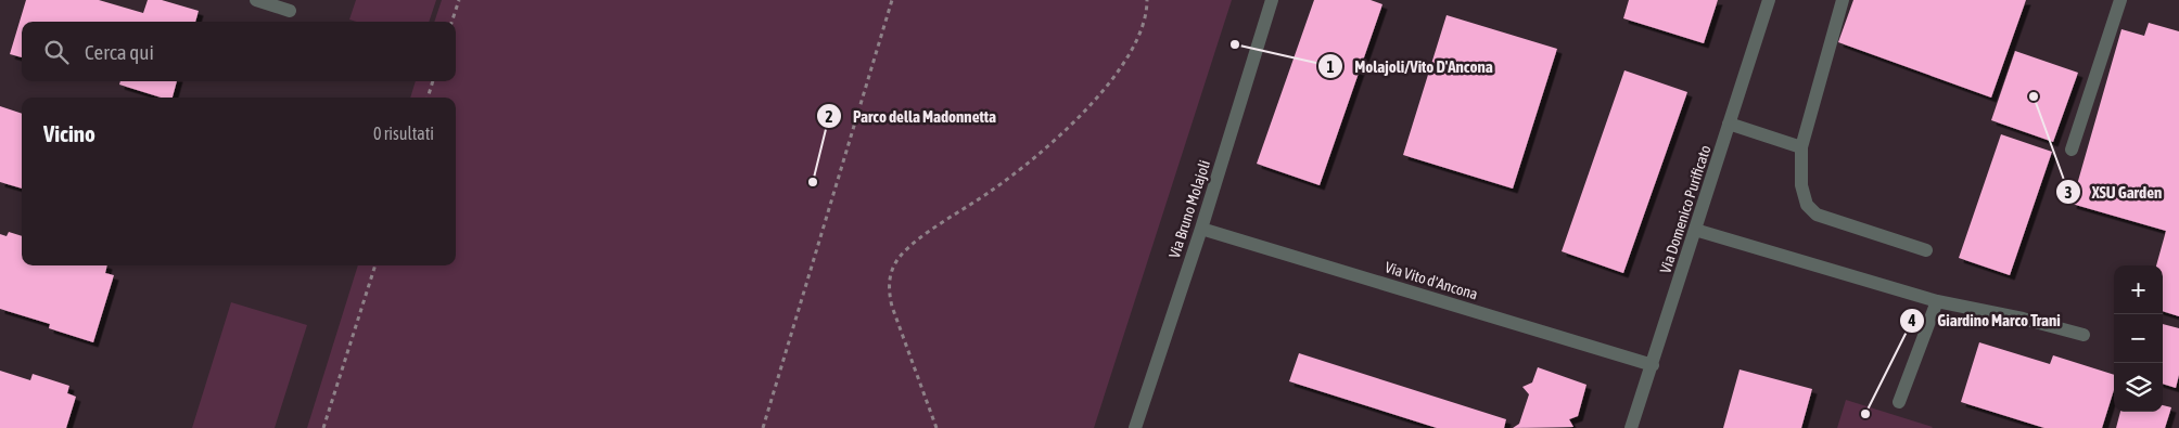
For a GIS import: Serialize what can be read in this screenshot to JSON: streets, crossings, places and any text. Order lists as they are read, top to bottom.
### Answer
{
  "streets": {
    "street": ["Via Bruno Molajoli", "Via Domenico Purificato", "Via Vito d'Ancona"]
  },
  "crossings": [
    ["Via Bruno Molajoli", "Via Vito d'Ancona"],
    ["Via Domenico Purificato", "Via Vito d'Ancona"]
  ],
  "places": [
    "Molajoli/Vito D'Ancona",
    "XSU Garden",
    "Parco della Madonnetta",
    "Giardino Marco Trani"
  ],
  "page": {
    "search": "Cerca qui",
    "heading": ["Vicino", "0 risultati"],
    "map_buttons": ["+", "−"]
  }
}
